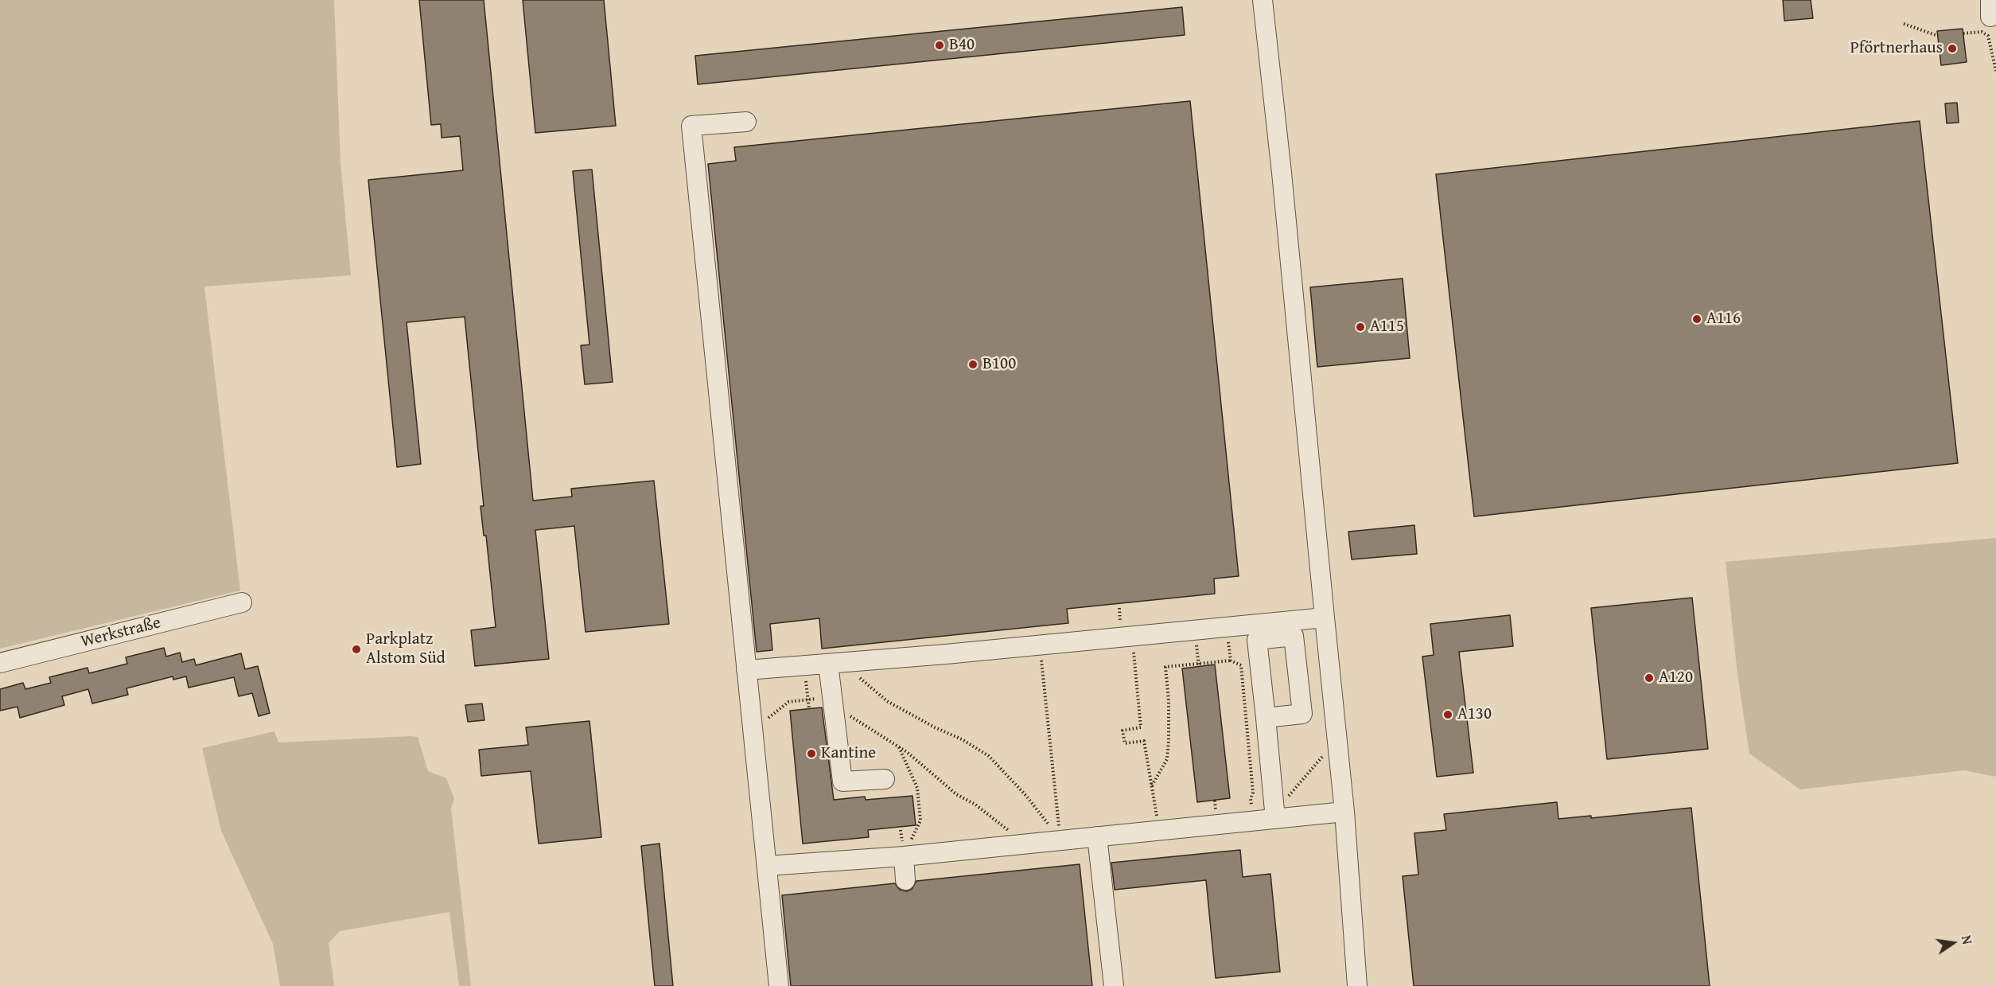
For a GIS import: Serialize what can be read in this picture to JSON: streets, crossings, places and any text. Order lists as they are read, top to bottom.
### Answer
{
  "streets": {
    "street": ["Werkstraße"]
  },
  "places": [
    "B40",
    "Pförtnerhaus",
    "A116",
    "A115",
    "B100",
    "Parkplatz Alstom Süd",
    "A120",
    "A130",
    "Kantine"
  ],
  "north": "right"
}
